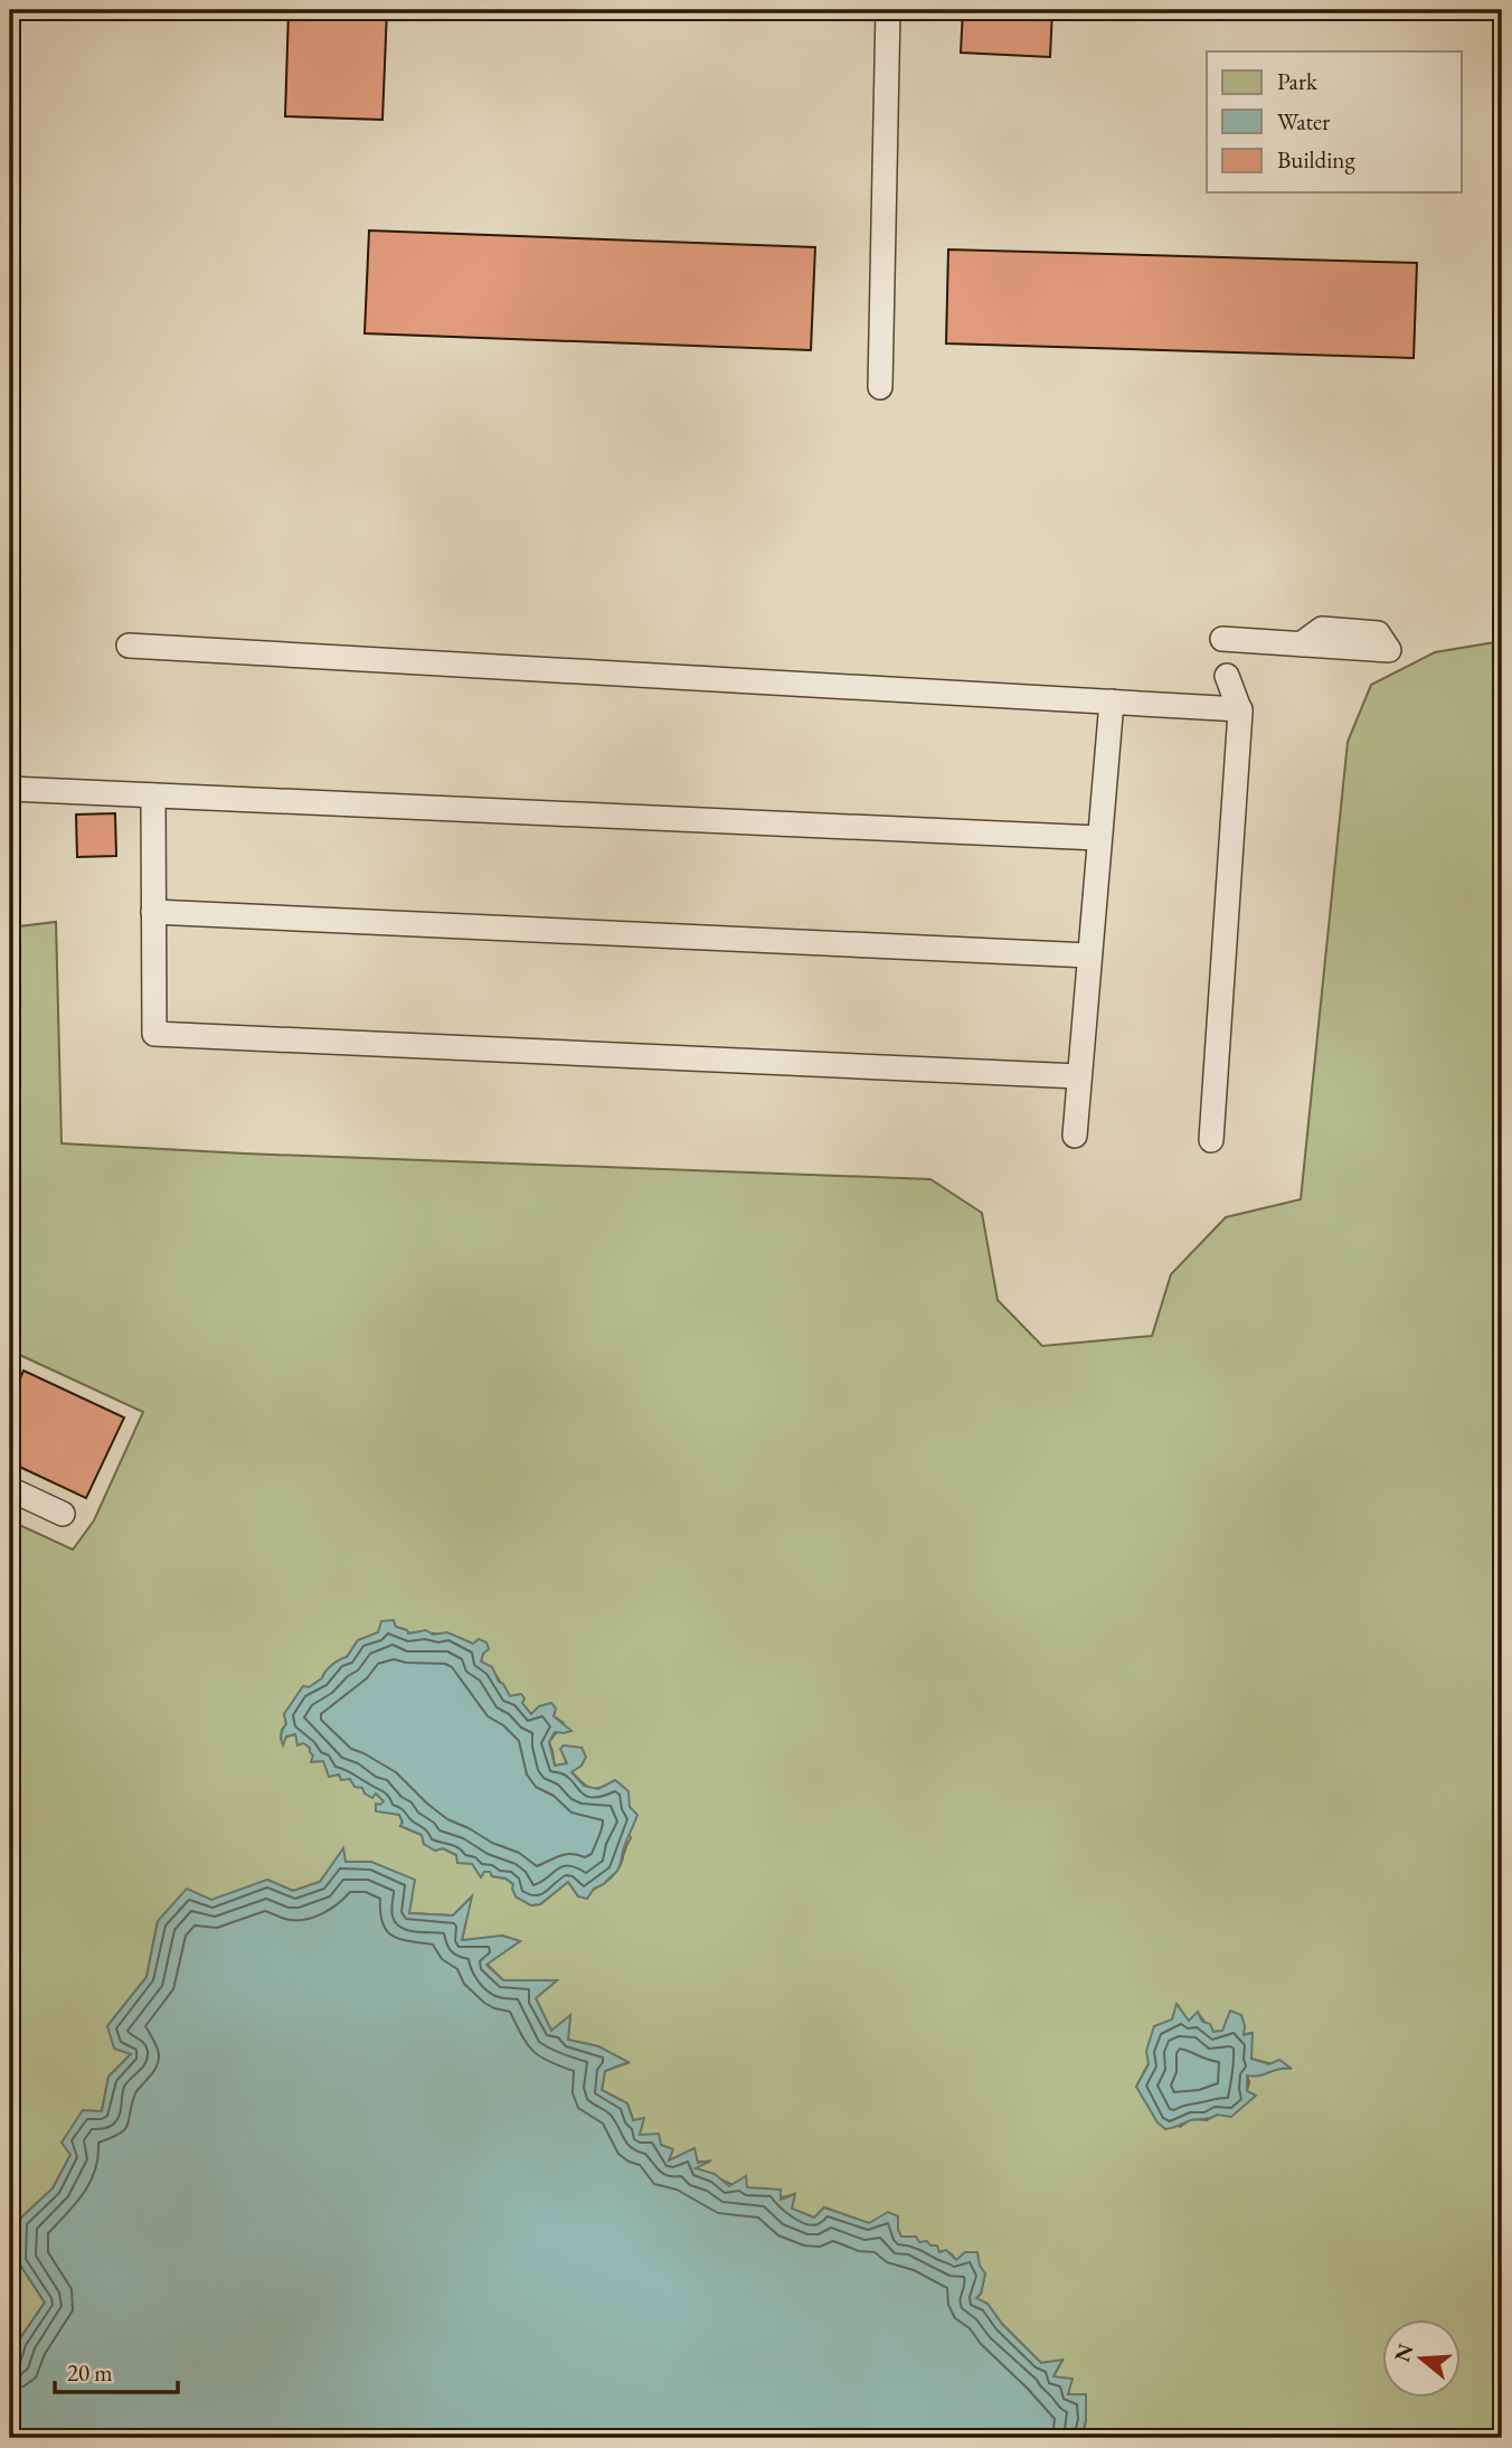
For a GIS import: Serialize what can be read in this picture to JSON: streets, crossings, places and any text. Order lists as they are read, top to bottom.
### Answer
{
  "legend": ["Park", "Water", "Building"],
  "scale_bar": "20 m",
  "north": "left"
}
